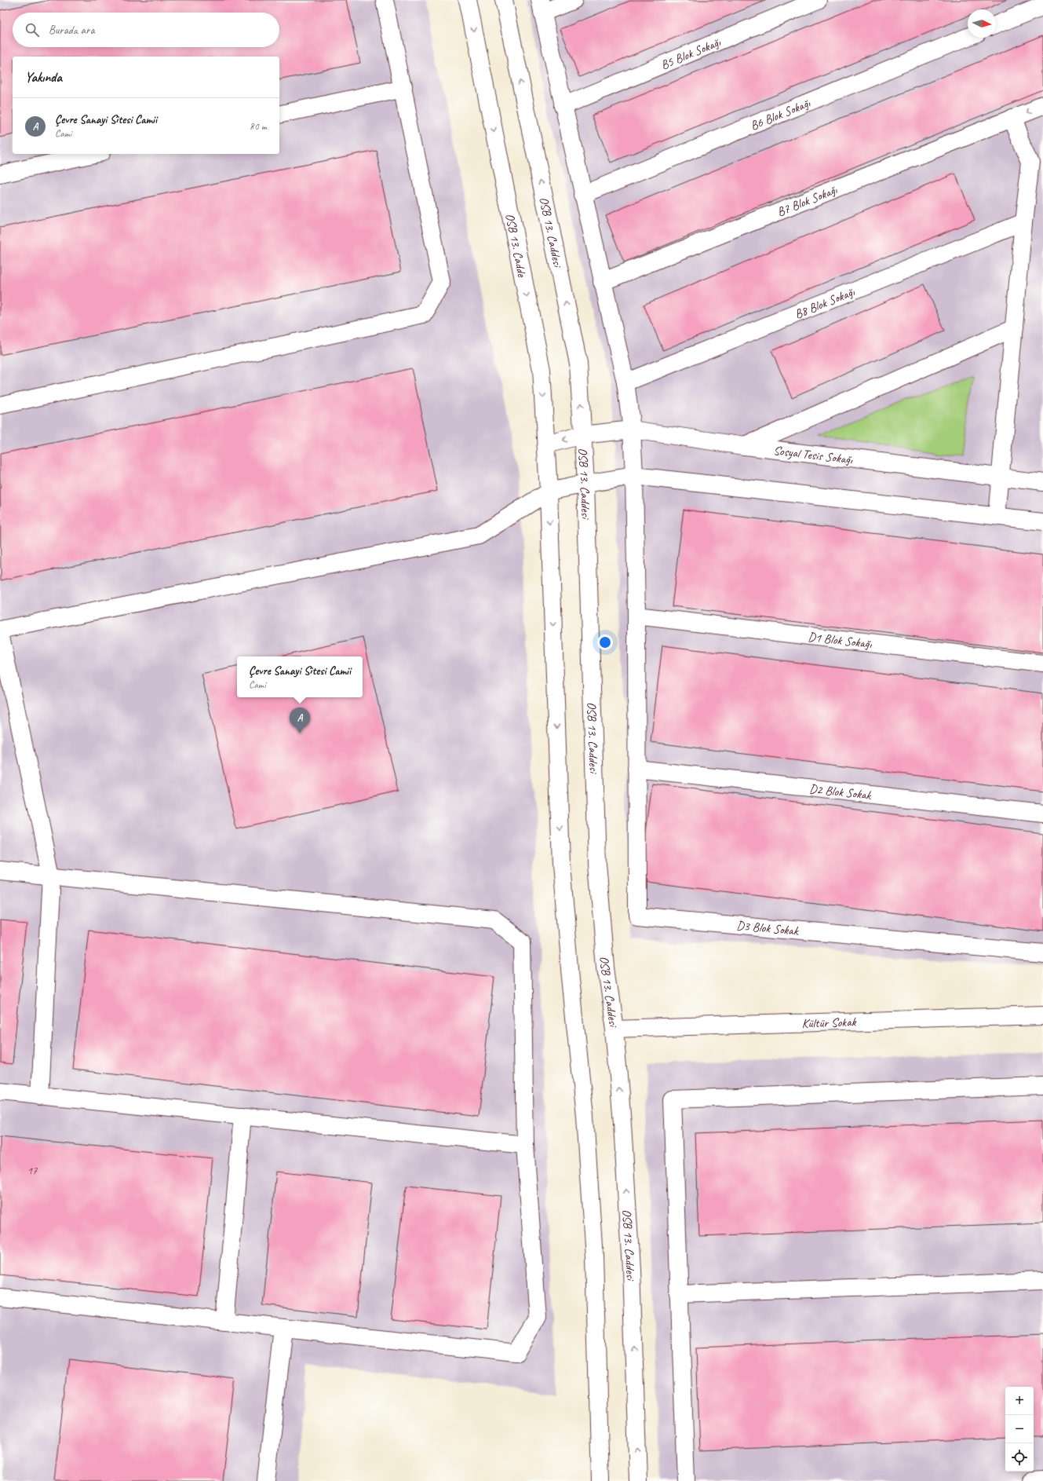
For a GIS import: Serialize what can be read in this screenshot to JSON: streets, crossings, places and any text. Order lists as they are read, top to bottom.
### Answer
{
  "streets": {
    "street": [
      "B5 Blok Sokağı",
      "B6 Blok Sokağı",
      "B7 Blok Sokağı",
      "OSB 13. Caddesi",
      "OSB 13. Cadde",
      "B8 Blok Sokağı",
      "Sosyal Tesis Sokağı",
      "D1 Blok Sokağı",
      "D2 Blok Sokak",
      "D3 Blok Sokak",
      "Kültür Sokak"
    ]
  },
  "crossings": [
    ["OSB 13. Caddesi", "Sosyal Tesis Sokağı"],
    ["OSB 13. Caddesi", "Kültür Sokak"],
    ["OSB 13. Cadde", "Sosyal Tesis Sokağı"],
    ["D2 Blok Sokak", "D3 Blok Sokak"]
  ],
  "house_numbers": ["17"],
  "north": "right",
  "page": {
    "search": "Burada ara",
    "heading": "Yakında",
    "list": [
      {
        "mark": "A",
        "name": "Çevre Sanayi Sitesi Camii",
        "note": "Cami",
        "value": "80 m"
      }
    ],
    "popup": ["Çevre Sanayi Sitesi Camii", "Cami"],
    "pins": "A",
    "map_buttons": ["+", "−"]
  }
}
